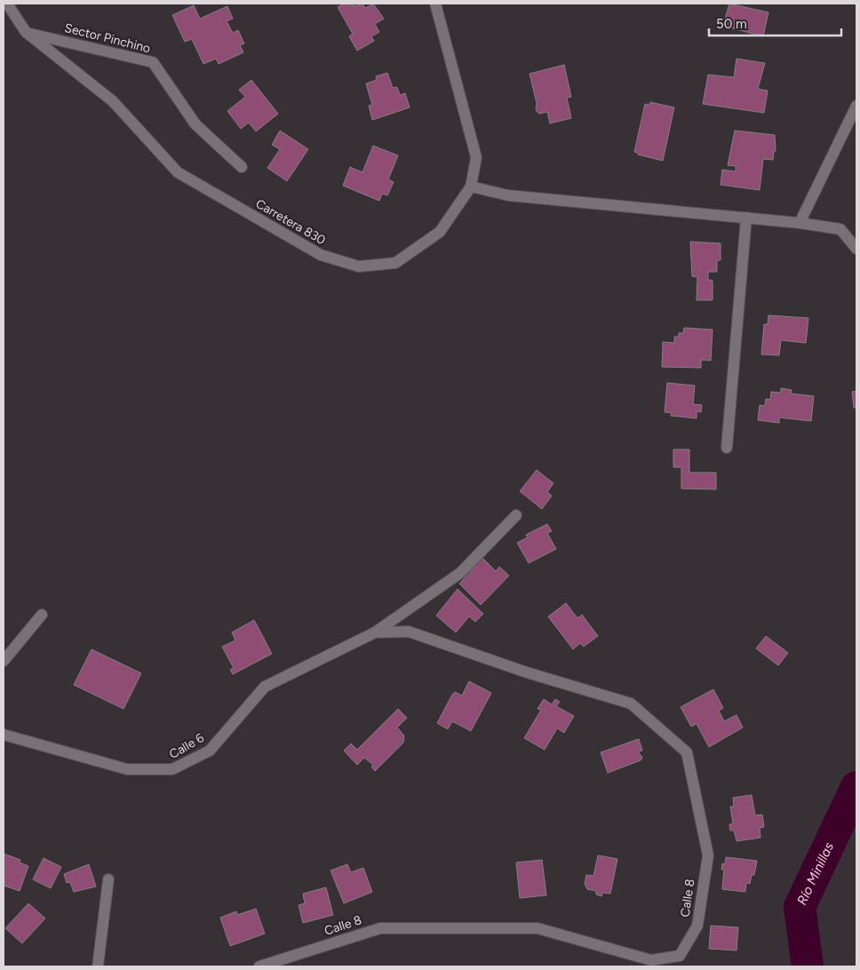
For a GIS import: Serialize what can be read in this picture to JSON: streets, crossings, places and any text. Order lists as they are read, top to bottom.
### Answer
{
  "streets": {
    "street": [
      "Sector Pinchino",
      "Carretera 830",
      "Calle 6",
      "Calle 8"
    ]
  },
  "crossings": [
    ["Sector Pinchino", "Carretera 830"],
    ["Calle 6", "Calle 8"]
  ],
  "water": ["Río Minillas"],
  "scale_bar": "50 m"
}
